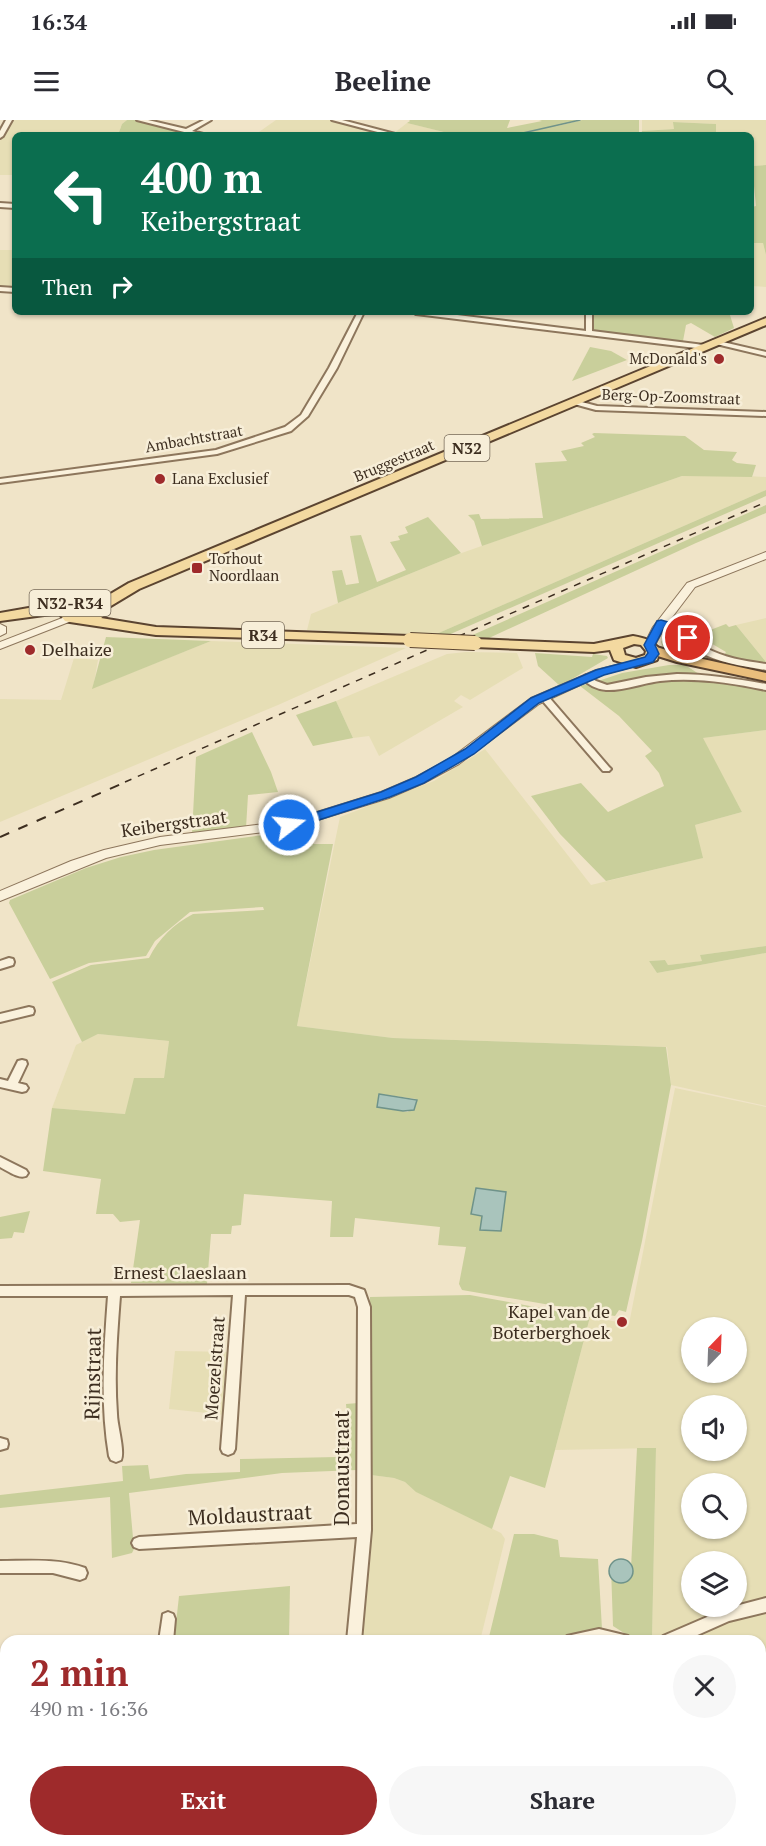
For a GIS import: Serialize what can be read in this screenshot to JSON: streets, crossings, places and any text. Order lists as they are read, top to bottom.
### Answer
{
  "streets": {
    "main road": [
      "N32",
      "Bruggestraat",
      "N32-R34",
      "R34"
    ],
    "street": [
      "Berg-Op-Zoomstraat",
      "Ambachtstraat",
      "Keibergstraat",
      "Ernest Claeslaan",
      "Moezelstraat",
      "Rijnstraat",
      "Donaustraat",
      "Moldaustraat"
    ]
  },
  "crossings": [
    ["Berg-Op-Zoomstraat", "Bruggestraat"],
    ["Bruggestraat", "N32-R34"],
    ["N32-R34", "R34"],
    ["R34", "Keibergstraat"],
    ["Ernest Claeslaan", "Moezelstraat"],
    ["Ernest Claeslaan", "Rijnstraat"],
    ["Ernest Claeslaan", "Donaustraat"],
    ["Donaustraat", "Moldaustraat"]
  ],
  "places": {
    "other": [
      "McDonald's",
      "Lana Exclusief",
      "Delhaize",
      "Kapel van de Boterberghoek"
    ],
    "transit": ["Torhout Noordlaan"]
  },
  "north": "top right",
  "page": {
    "status": "16:34",
    "header": "Beeline",
    "turn": ["400 m", "Keibergstraat"],
    "then": "Then",
    "heading": ["2 min", "490 m · 16:36"],
    "buttons": ["Exit", "Share"]
  }
}
